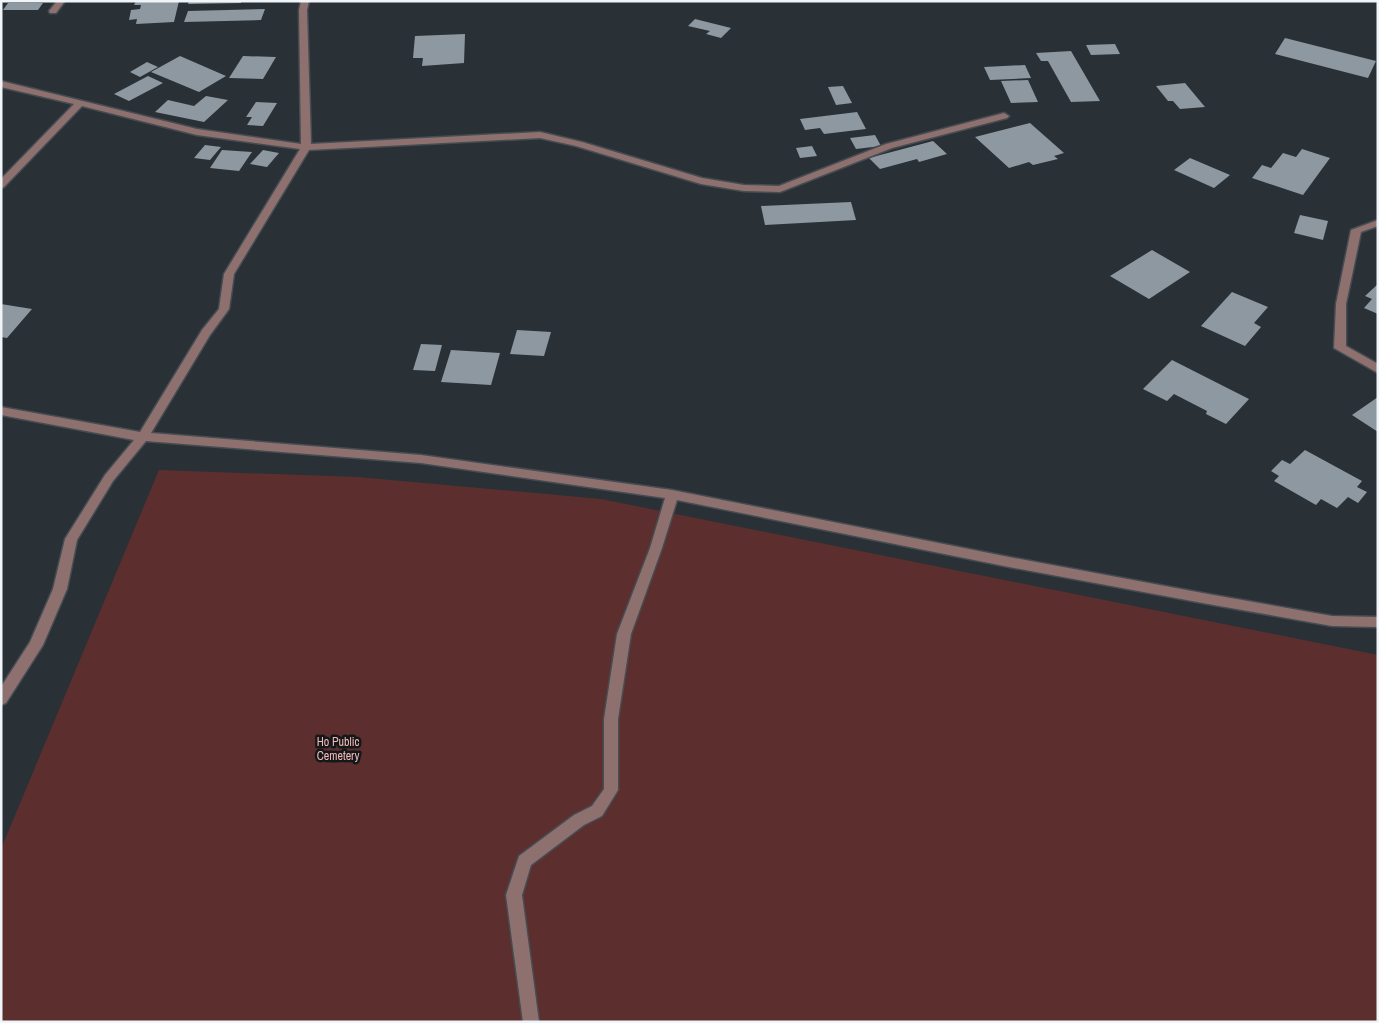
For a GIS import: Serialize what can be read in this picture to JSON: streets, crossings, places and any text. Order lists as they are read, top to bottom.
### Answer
{
  "parks": ["Ho Public Cemetery"]
}
